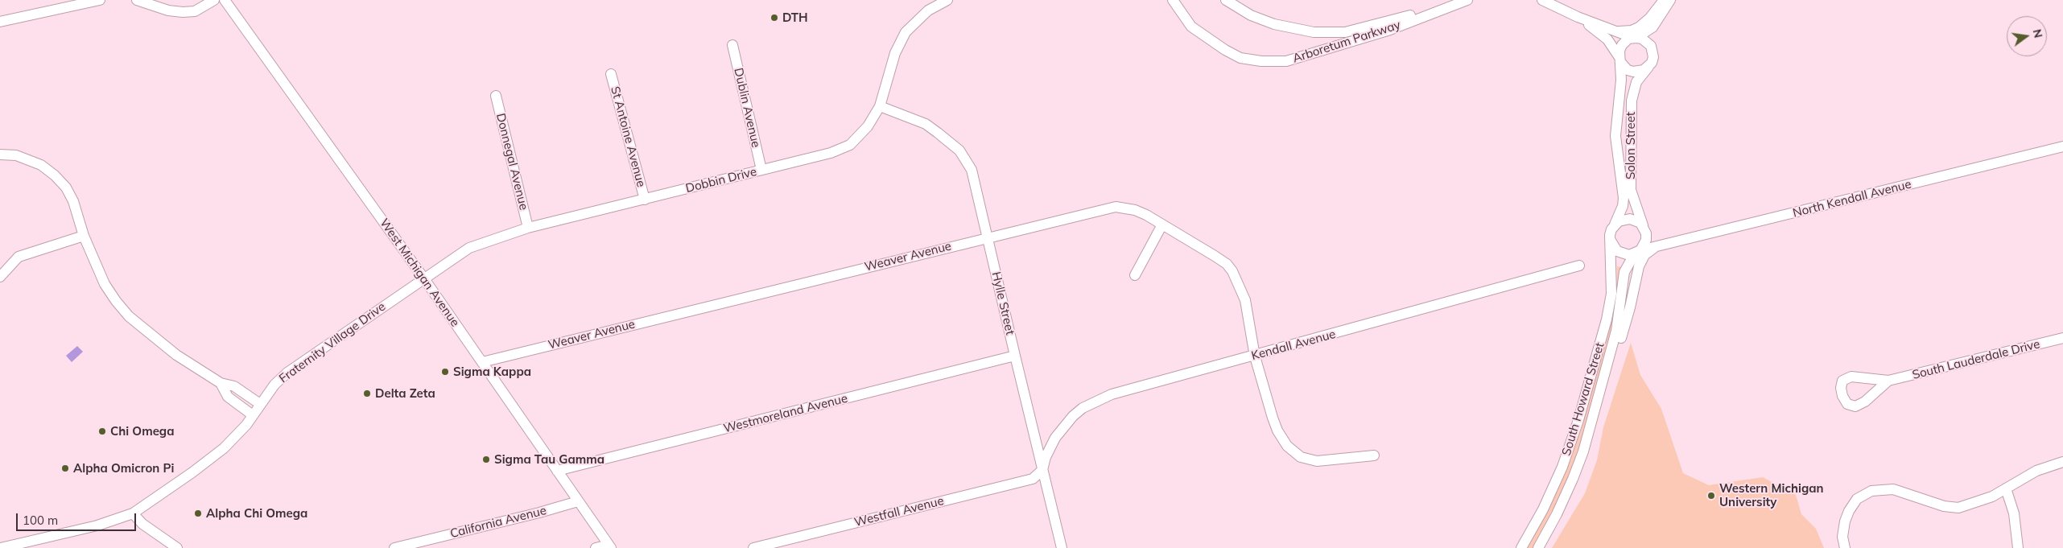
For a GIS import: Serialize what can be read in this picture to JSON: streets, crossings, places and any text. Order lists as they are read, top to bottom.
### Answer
{
  "streets": {
    "street": [
      "Arboretum Parkway",
      "Dublin Avenue",
      "St Antoine Avenue",
      "Solon Street",
      "Donnegal Avenue",
      "Dobbin Drive",
      "North Kendall Avenue",
      "Weaver Avenue",
      "West Michigan Avenue",
      "Hylle Street",
      "Fraternity Village Drive",
      "Kendall Avenue",
      "South Lauderdale Drive",
      "South Howard Street",
      "Westmoreland Avenue",
      "Westfall Avenue",
      "California Avenue"
    ]
  },
  "crossings": [
    ["Dublin Avenue", "Dobbin Drive"],
    ["St Antoine Avenue", "Dobbin Drive"],
    ["Solon Street", "North Kendall Avenue"],
    ["Solon Street", "South Howard Street"],
    ["Donnegal Avenue", "Dobbin Drive"],
    ["Dobbin Drive", "West Michigan Avenue"],
    ["Dobbin Drive", "Hylle Street"],
    ["Dobbin Drive", "Fraternity Village Drive"],
    ["North Kendall Avenue", "South Howard Street"],
    ["Weaver Avenue", "West Michigan Avenue"],
    ["Weaver Avenue", "Hylle Street"],
    ["Weaver Avenue", "Kendall Avenue"],
    ["West Michigan Avenue", "Fraternity Village Drive"],
    ["West Michigan Avenue", "Westmoreland Avenue"],
    ["West Michigan Avenue", "California Avenue"],
    ["Hylle Street", "Kendall Avenue"],
    ["Hylle Street", "Westmoreland Avenue"],
    ["Hylle Street", "Westfall Avenue"],
    ["Kendall Avenue", "Westfall Avenue"]
  ],
  "places": [
    "DTH",
    "Sigma Kappa",
    "Delta Zeta",
    "Chi Omega",
    "Sigma Tau Gamma",
    "Alpha Omicron Pi",
    "Western Michigan University",
    "Alpha Chi Omega"
  ],
  "scale_bar": "100 m",
  "north": "right"
}
